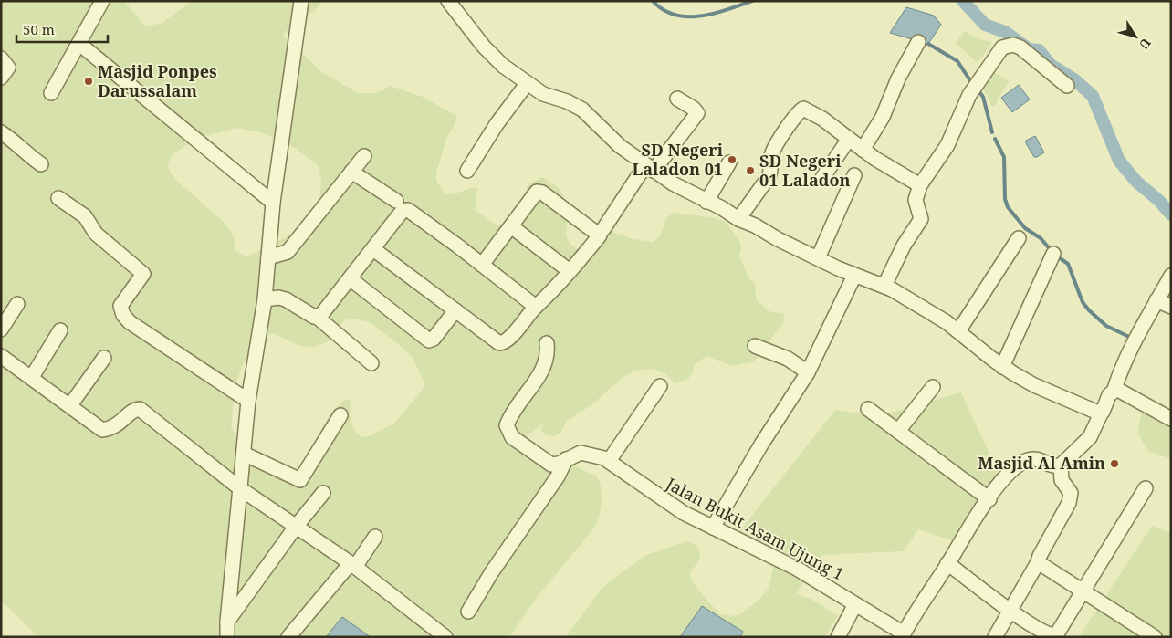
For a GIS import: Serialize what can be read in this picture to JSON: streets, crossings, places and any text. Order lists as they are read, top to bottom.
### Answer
{
  "streets": {
    "street": ["Jalan Bukit Asam Ujung 1"]
  },
  "places": [
    "Masjid Ponpes Darussalam",
    "SD Negeri Laladon 01",
    "SD Negeri 01 Laladon",
    "Masjid Al Amin"
  ],
  "scale_bar": "50 m",
  "north": "bottom right"
}
